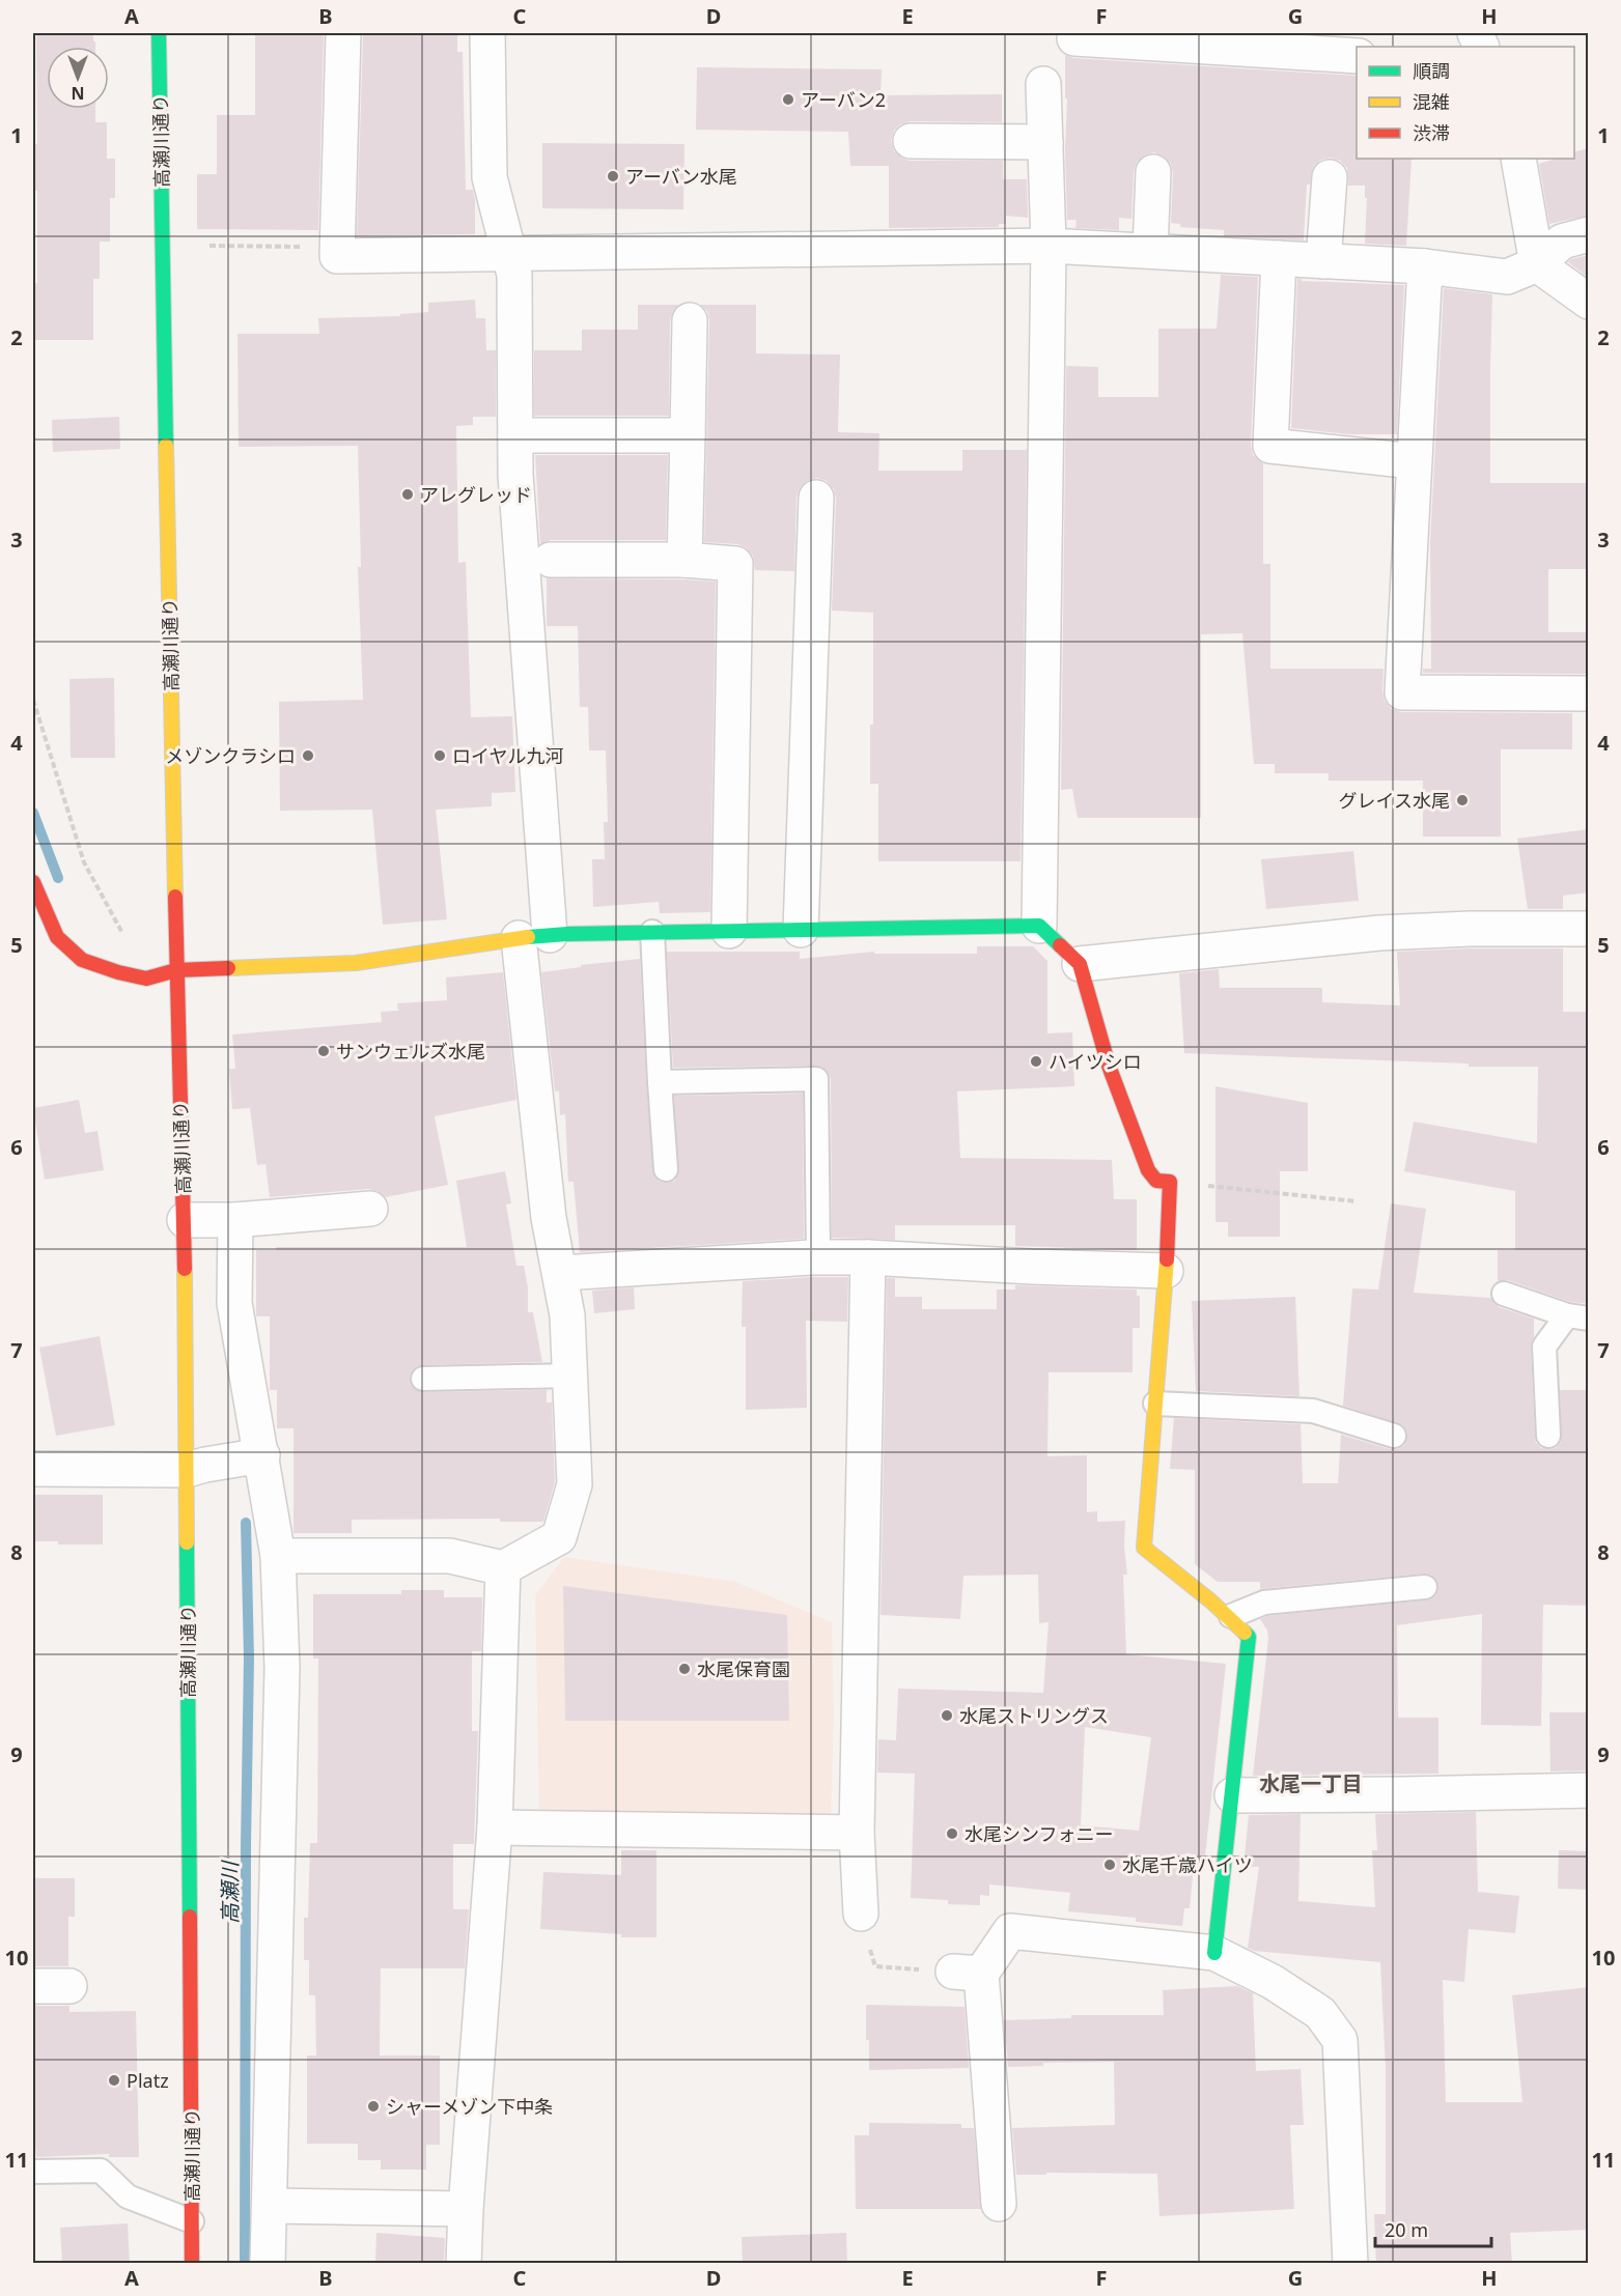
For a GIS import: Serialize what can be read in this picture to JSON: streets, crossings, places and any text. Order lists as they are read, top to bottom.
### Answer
{
  "streets": {
    "street": ["高瀬川通り"]
  },
  "districts": ["水尾一丁目"],
  "water": ["高瀬川"],
  "places": [
    "アーバン2",
    "アーバン水尾",
    "アレグレッド",
    "メゾンクラシロ",
    "ロイヤル九河",
    "グレイス水尾",
    "サンウェルズ水尾",
    "ハイツシロ",
    "水尾保育園",
    "水尾ストリングス",
    "水尾シンフォニー",
    "水尾千歳ハイツ",
    "Platz",
    "シャーメゾン下中条"
  ],
  "legend": ["順調", "混雑", "渋滞"],
  "scale_bar": "20 m",
  "north": "bottom",
  "grid": {
    "columns": [
      "A",
      "B",
      "C",
      "D",
      "E",
      "F",
      "G",
      "H"
    ],
    "rows": [
      "1",
      "2",
      "3",
      "4",
      "5",
      "6",
      "7",
      "8",
      "9",
      "10",
      "11"
    ]
  }
}
